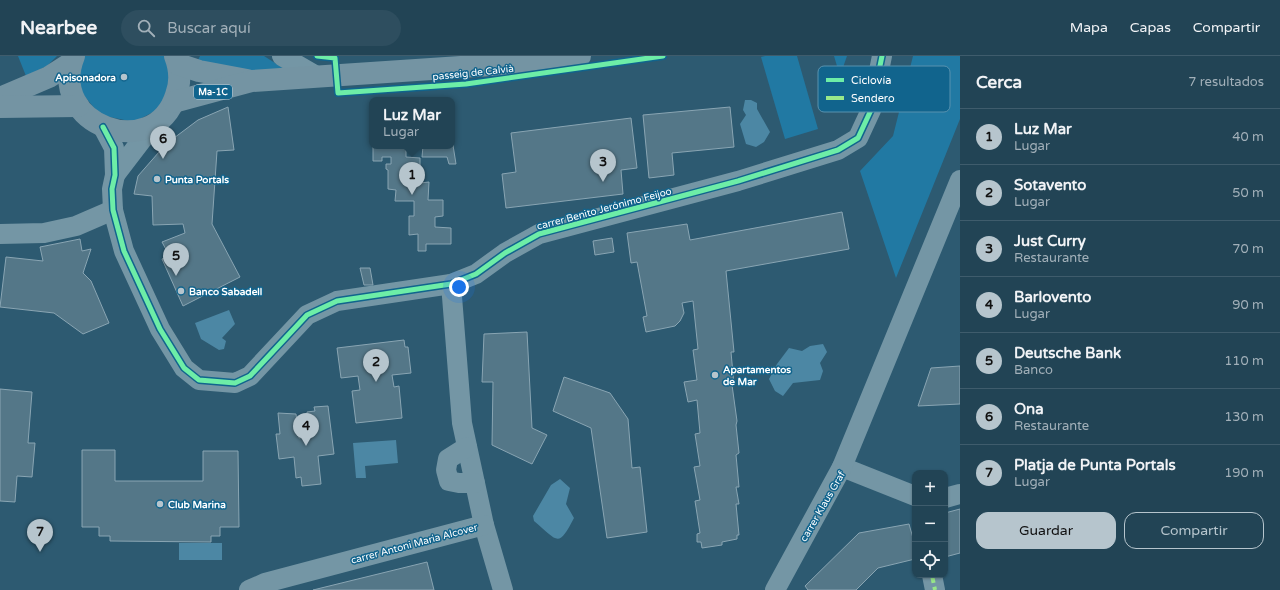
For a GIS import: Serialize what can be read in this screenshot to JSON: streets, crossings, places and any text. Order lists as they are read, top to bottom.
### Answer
{
  "streets": {
    "main road": ["Ma-1C"],
    "street": ["carrer Benito Jerónimo Feijoo", "carrer Klaus Graf", "carrer Antoni Maria Alcover"],
    "cycle path": ["passeig de Calvià"]
  },
  "crossings": [
    ["Ma-1C", "carrer Benito Jerónimo Feijoo"],
    ["carrer Benito Jerónimo Feijoo", "carrer Antoni Maria Alcover"]
  ],
  "places": [
    "Apisonadora",
    "Punta Portals",
    "Banco Sabadell",
    "Apartamentos de Mar",
    "Club Marina"
  ],
  "legend": ["Ciclovía", "Sendero"],
  "page": {
    "header": "Nearbee",
    "search": "Buscar aquí",
    "nav": ["Mapa", "Capas", "Compartir"],
    "heading": ["Cerca", "7 resultados"],
    "popup": ["Luz Mar", "Lugar"],
    "list": [
      {
        "mark": "1",
        "name": "Luz Mar",
        "note": "Lugar",
        "value": "40 m"
      },
      {
        "mark": "2",
        "name": "Sotavento",
        "note": "Lugar",
        "value": "50 m"
      },
      {
        "mark": "3",
        "name": "Just Curry",
        "note": "Restaurante",
        "value": "70 m"
      },
      {
        "mark": "4",
        "name": "Barlovento",
        "note": "Lugar",
        "value": "90 m"
      },
      {
        "mark": "5",
        "name": "Deutsche Bank",
        "note": "Banco",
        "value": "110 m"
      },
      {
        "mark": "6",
        "name": "Ona",
        "note": "Restaurante",
        "value": "130 m"
      },
      {
        "mark": "7",
        "name": "Platja de Punta Portals",
        "note": "Lugar",
        "value": "190 m"
      }
    ],
    "pins": [
      "6",
      "3",
      "1",
      "5",
      "2",
      "4",
      "7"
    ],
    "map_buttons": ["+", "−"],
    "buttons": ["Guardar", "Compartir"]
  }
}
